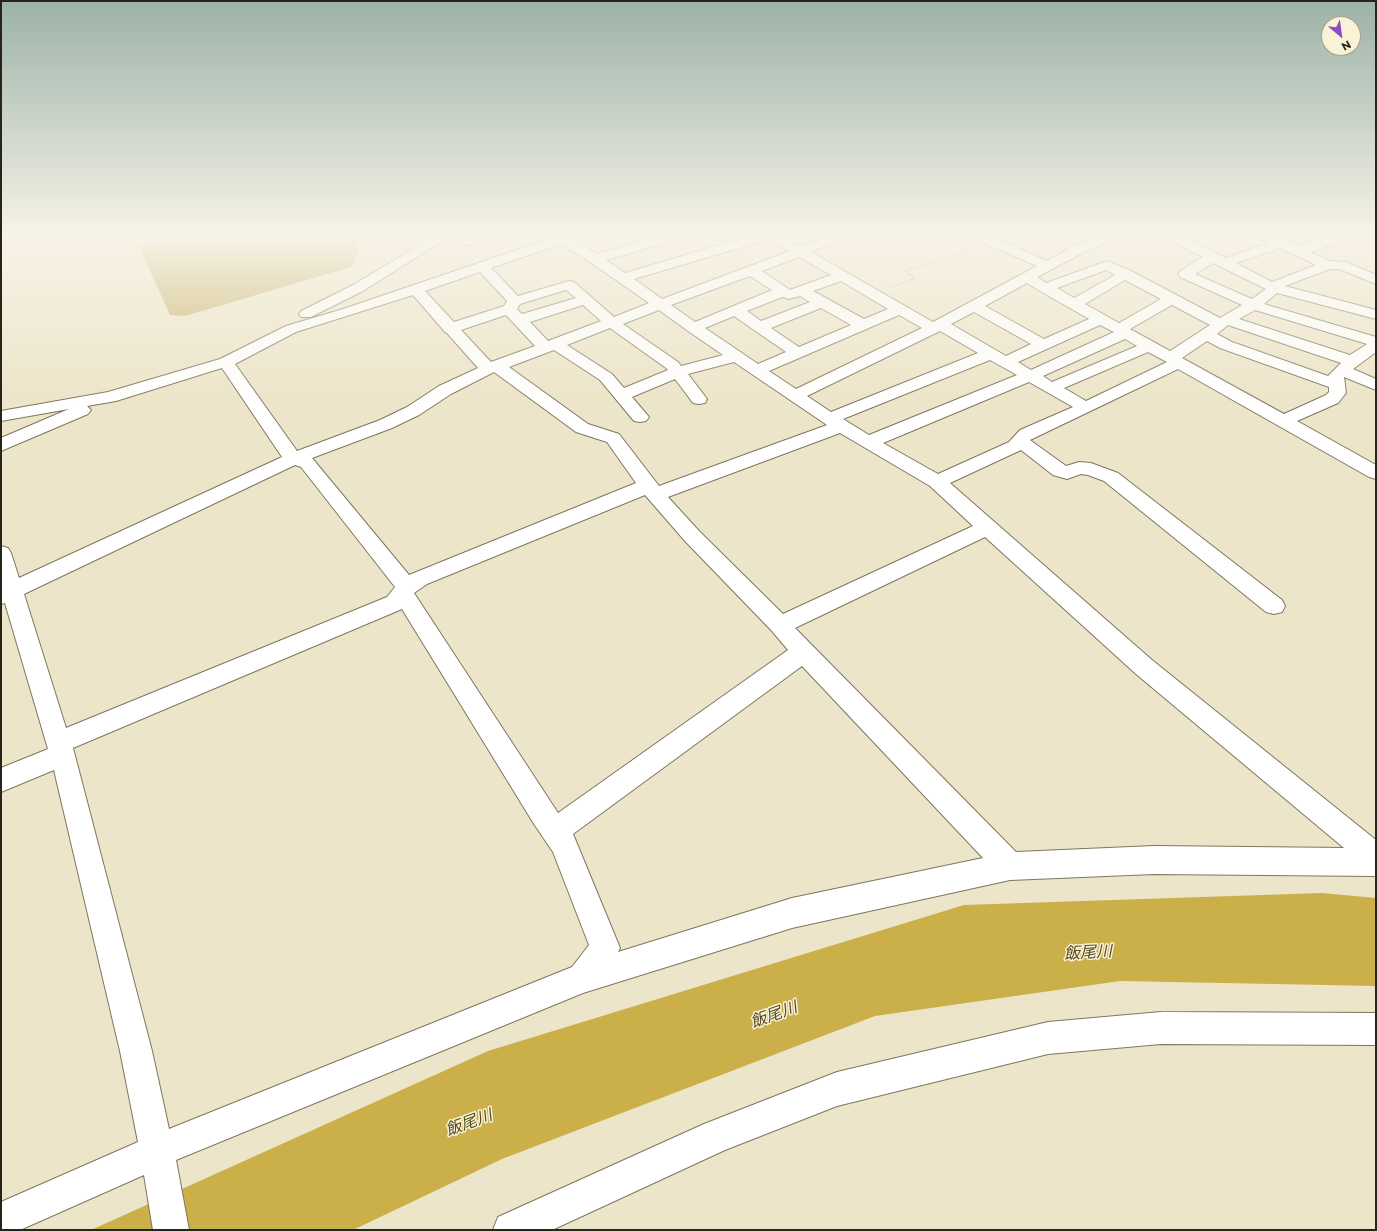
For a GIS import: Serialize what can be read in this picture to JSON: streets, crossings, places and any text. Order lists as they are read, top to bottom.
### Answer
{
  "water": ["飯尾川"],
  "north": "bottom right"
}
